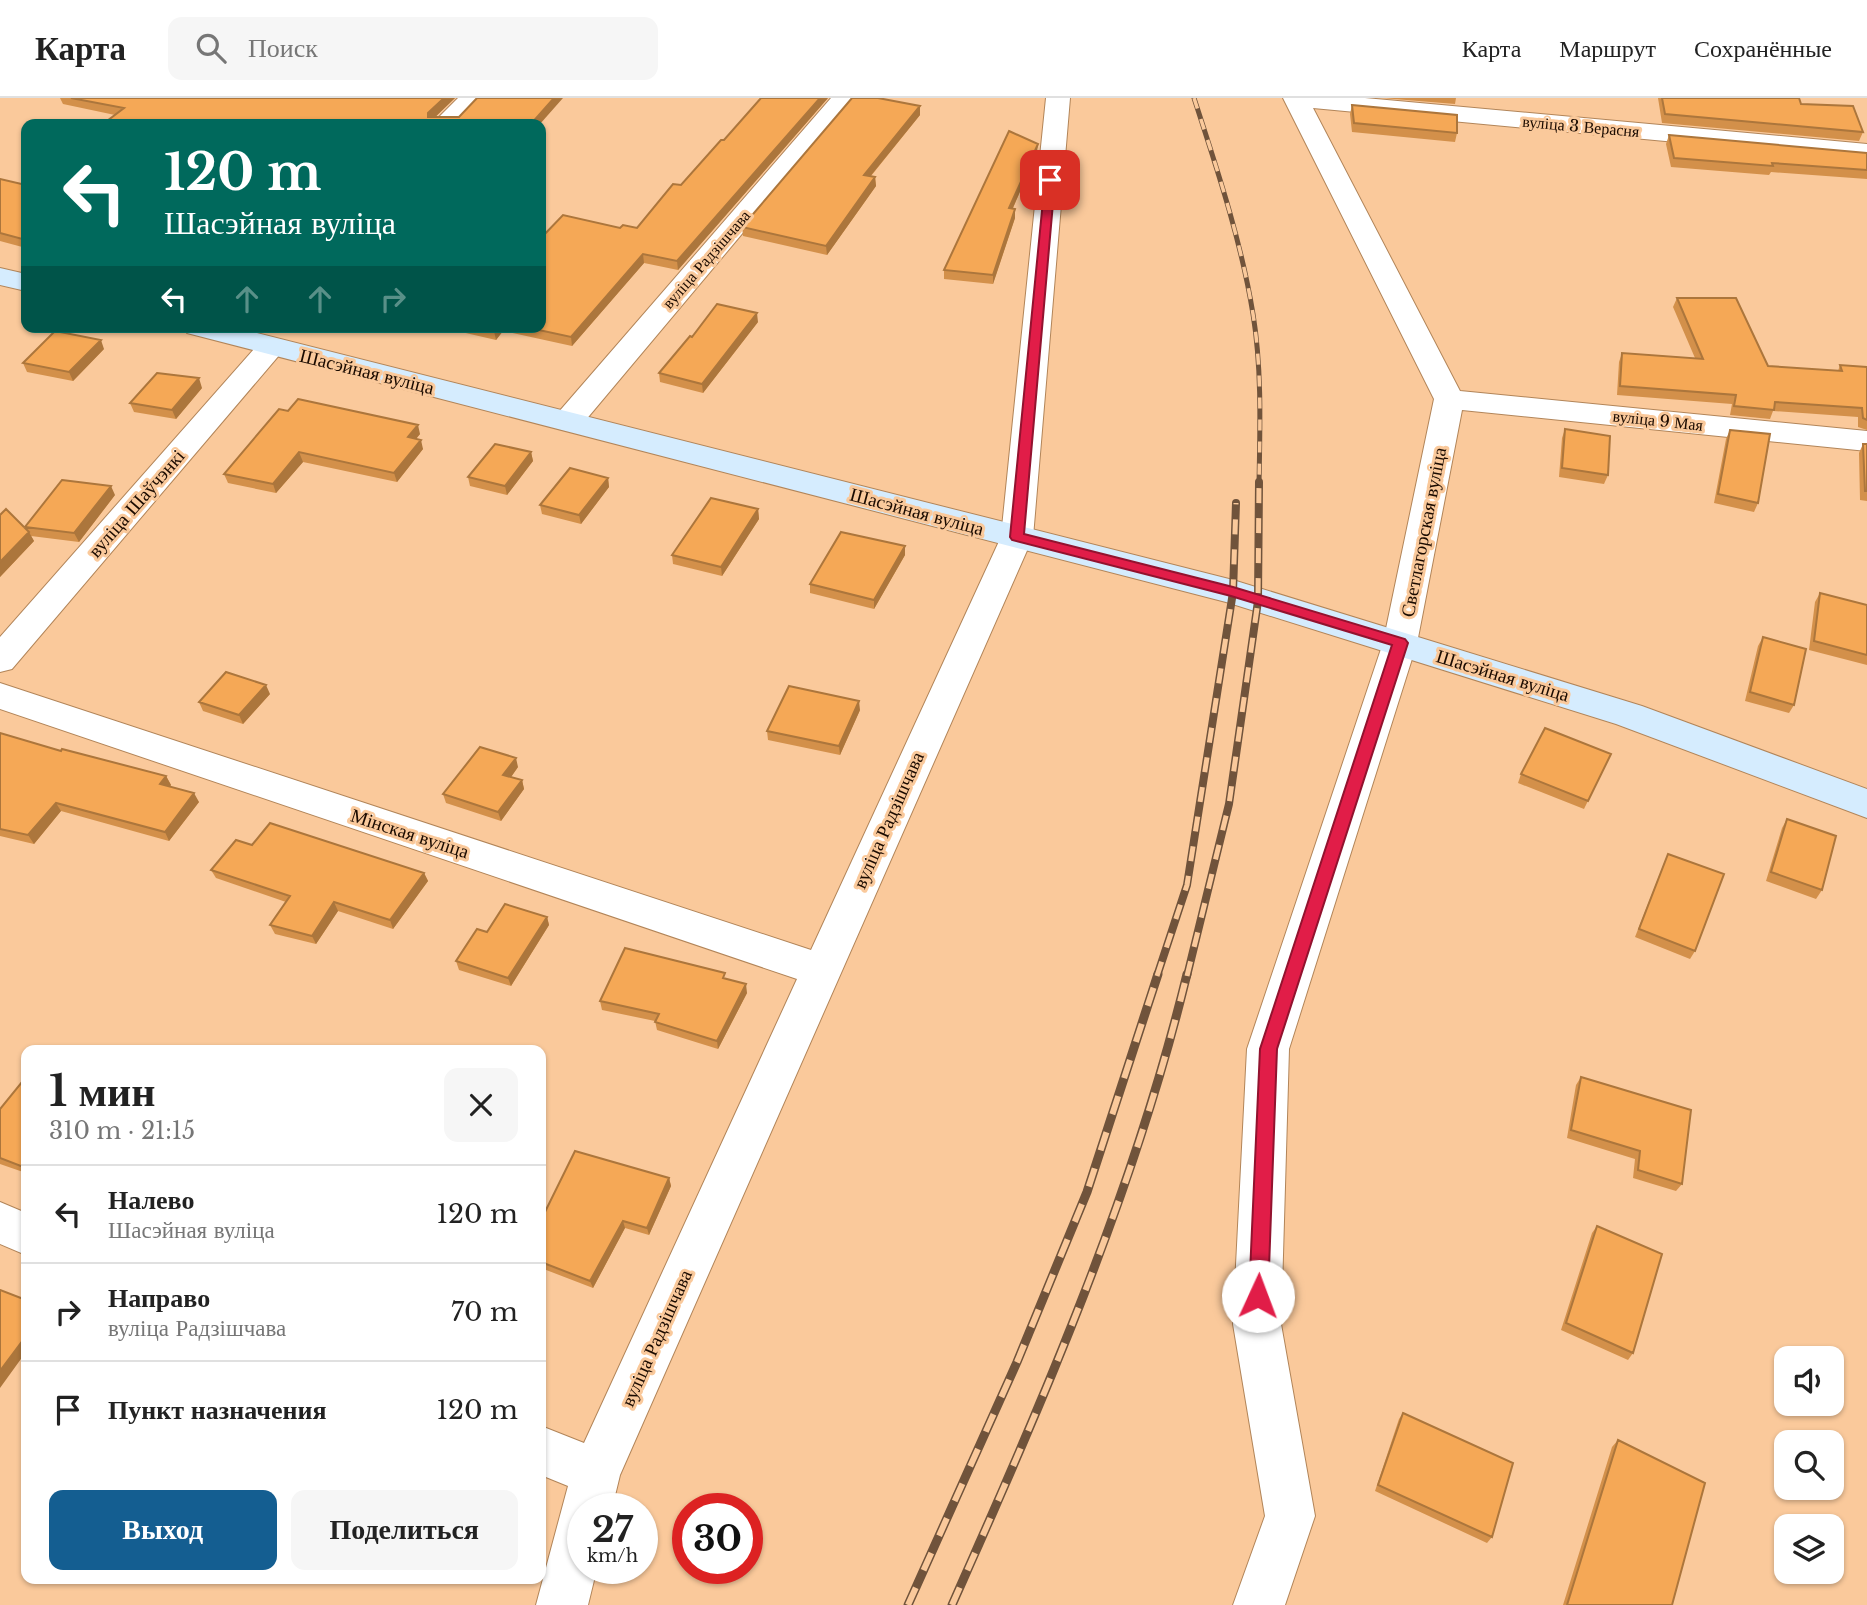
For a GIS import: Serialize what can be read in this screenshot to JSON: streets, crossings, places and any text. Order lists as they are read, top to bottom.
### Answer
{
  "streets": {
    "main road": ["Шасэйная вуліца"],
    "street": [
      "вуліца 3 Верасня",
      "вуліца Радзішчава",
      "вуліца 9 Мая",
      "вуліца Шаўчэнкі",
      "Светлагорская вуліца",
      "Мінская вуліца"
    ]
  },
  "crossings": [
    ["вуліца Радзішчава", "Шасэйная вуліца"],
    ["вуліца Радзішчава", "Мінская вуліца"],
    ["Шасэйная вуліца", "вуліца Шаўчэнкі"],
    ["Шасэйная вуліца", "Светлагорская вуліца"],
    ["вуліца 9 Мая", "Светлагорская вуліца"]
  ],
  "page": {
    "header": "Карта",
    "search": "Поиск",
    "nav": ["Карта", "Маршрут", "Сохранённые"],
    "turn": ["120 m", "Шасэйная вуліца"],
    "heading": ["1 мин", "310 m · 21:15"],
    "list": [
      {
        "name": "Налево",
        "note": "Шасэйная вуліца",
        "value": "120 m"
      },
      {
        "name": "Направо",
        "note": "вуліца Радзішчава",
        "value": "70 m"
      },
      {
        "name": "Пункт назначения",
        "value": "120 m"
      }
    ],
    "buttons": ["Выход", "Поделиться"],
    "speed": "27 km/h",
    "limit": "30"
  }
}
